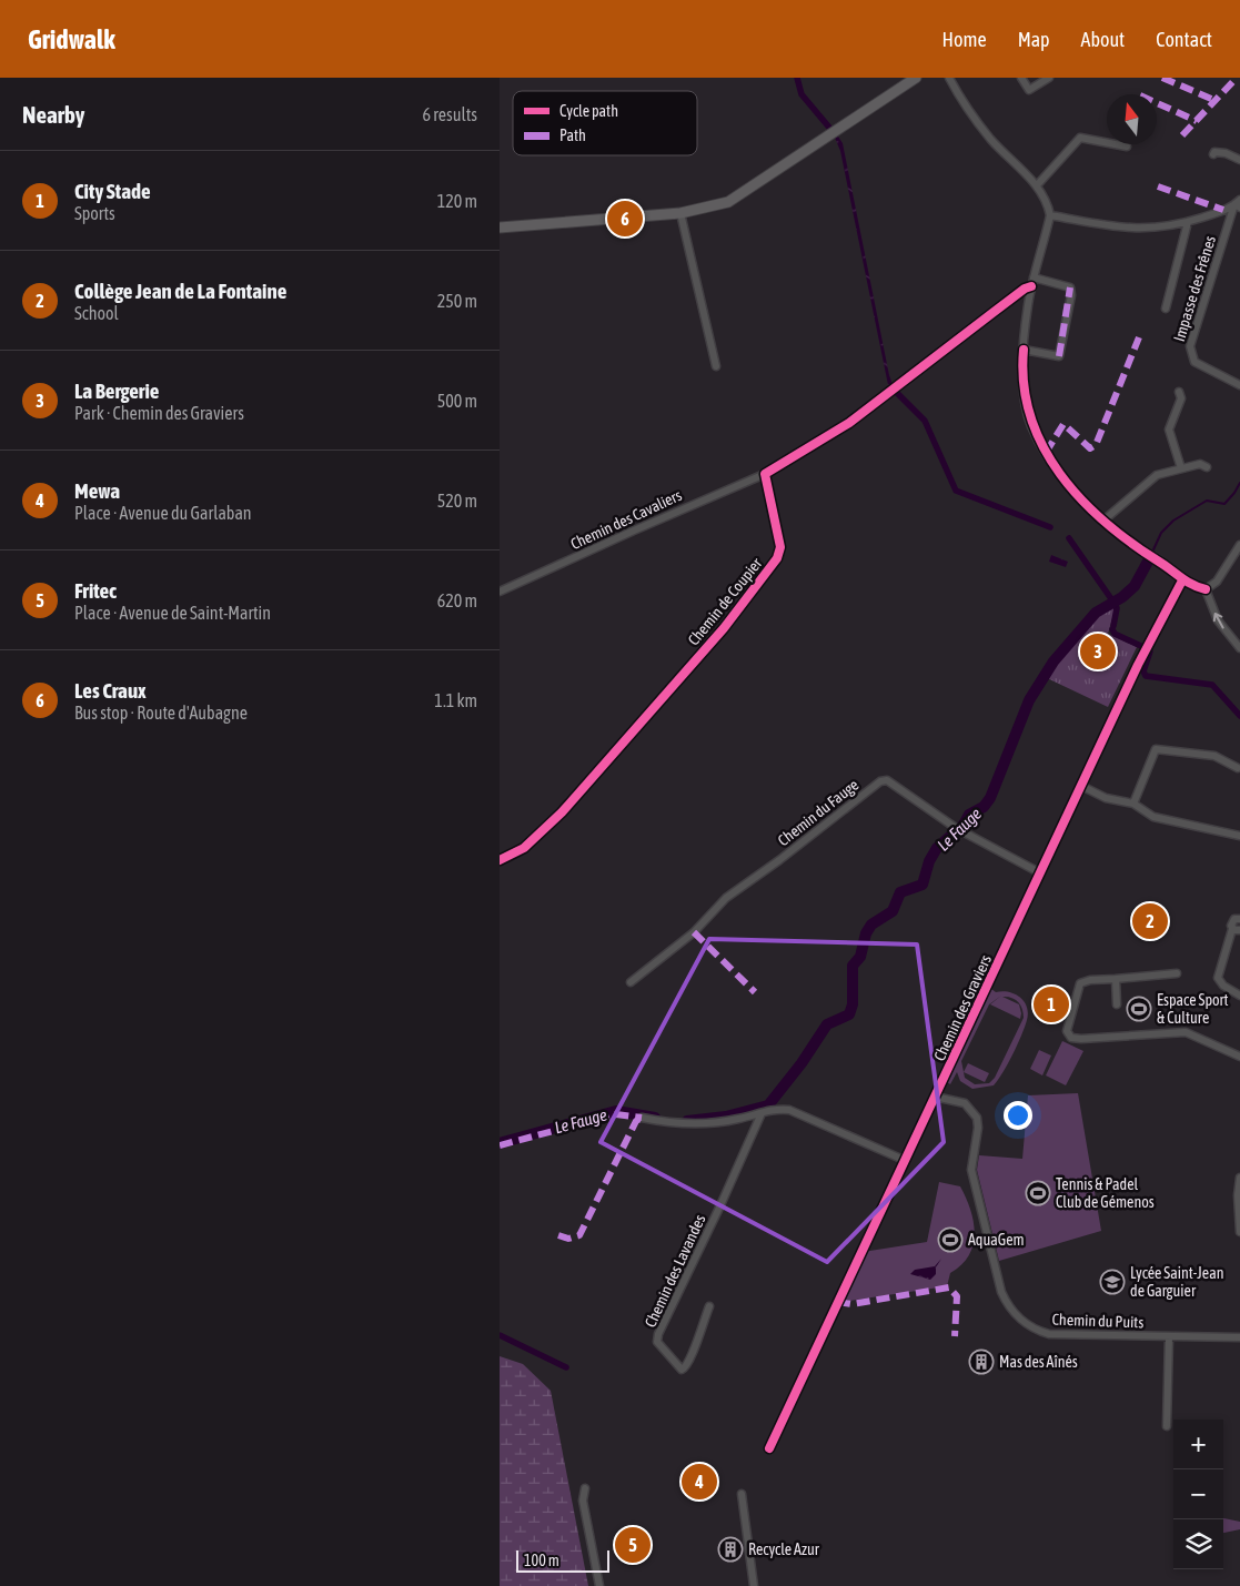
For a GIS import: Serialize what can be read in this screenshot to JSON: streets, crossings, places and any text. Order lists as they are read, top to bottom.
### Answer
{
  "streets": {
    "street": [
      "Impasse des Frênes",
      "Chemin des Cavaliers",
      "Chemin de Coupier",
      "Chemin du Fauge",
      "Chemin des Graviers",
      "Chemin des Lavandes",
      "Chemin du Puits"
    ]
  },
  "crossings": [
    ["Chemin des Cavaliers", "Chemin de Coupier"],
    ["Chemin du Fauge", "Chemin des Graviers"],
    ["Chemin des Graviers", "Chemin du Puits"]
  ],
  "water": ["Le Fauge"],
  "places": {
    "sports": ["Espace Sport & Culture", "Tennis & Padel Club de Gémenos", "AquaGem"],
    "school or university": ["Lycée Saint-Jean de Garguier"],
    "building": ["Mas des Aînés", "Recycle Azur"]
  },
  "legend": ["Cycle path", "Path"],
  "scale_bar": "100 m",
  "north": "top",
  "page": {
    "header": "Gridwalk",
    "nav": [
      "Home",
      "Map",
      "About",
      "Contact"
    ],
    "heading": ["Nearby", "6 results"],
    "list": [
      {
        "mark": "1",
        "name": "City Stade",
        "note": "Sports",
        "value": "120 m"
      },
      {
        "mark": "2",
        "name": "Collège Jean de La Fontaine",
        "note": "School",
        "value": "250 m"
      },
      {
        "mark": "3",
        "name": "La Bergerie",
        "note": "Park · Chemin des Graviers",
        "value": "500 m"
      },
      {
        "mark": "4",
        "name": "Mewa",
        "note": "Place · Avenue du Garlaban",
        "value": "520 m"
      },
      {
        "mark": "5",
        "name": "Fritec",
        "note": "Place · Avenue de Saint-Martin",
        "value": "620 m"
      },
      {
        "mark": "6",
        "name": "Les Craux",
        "note": "Bus stop · Route d'Aubagne",
        "value": "1.1 km"
      }
    ],
    "pins": [
      "6",
      "3",
      "2",
      "1",
      "4",
      "5"
    ],
    "map_buttons": ["+", "−"],
    "scale": "100 m"
  }
}
